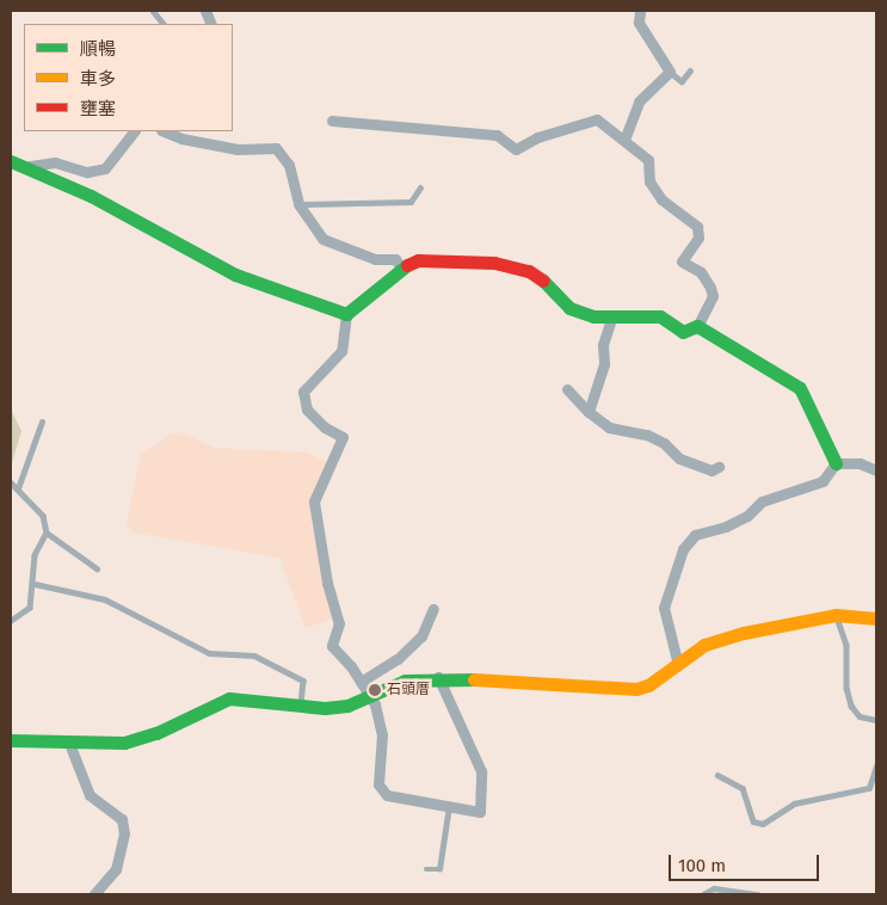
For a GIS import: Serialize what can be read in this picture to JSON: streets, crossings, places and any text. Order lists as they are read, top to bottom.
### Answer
{
  "places": ["石頭厝"],
  "legend": ["順暢", "車多", "壅塞"],
  "scale_bar": "100 m"
}
